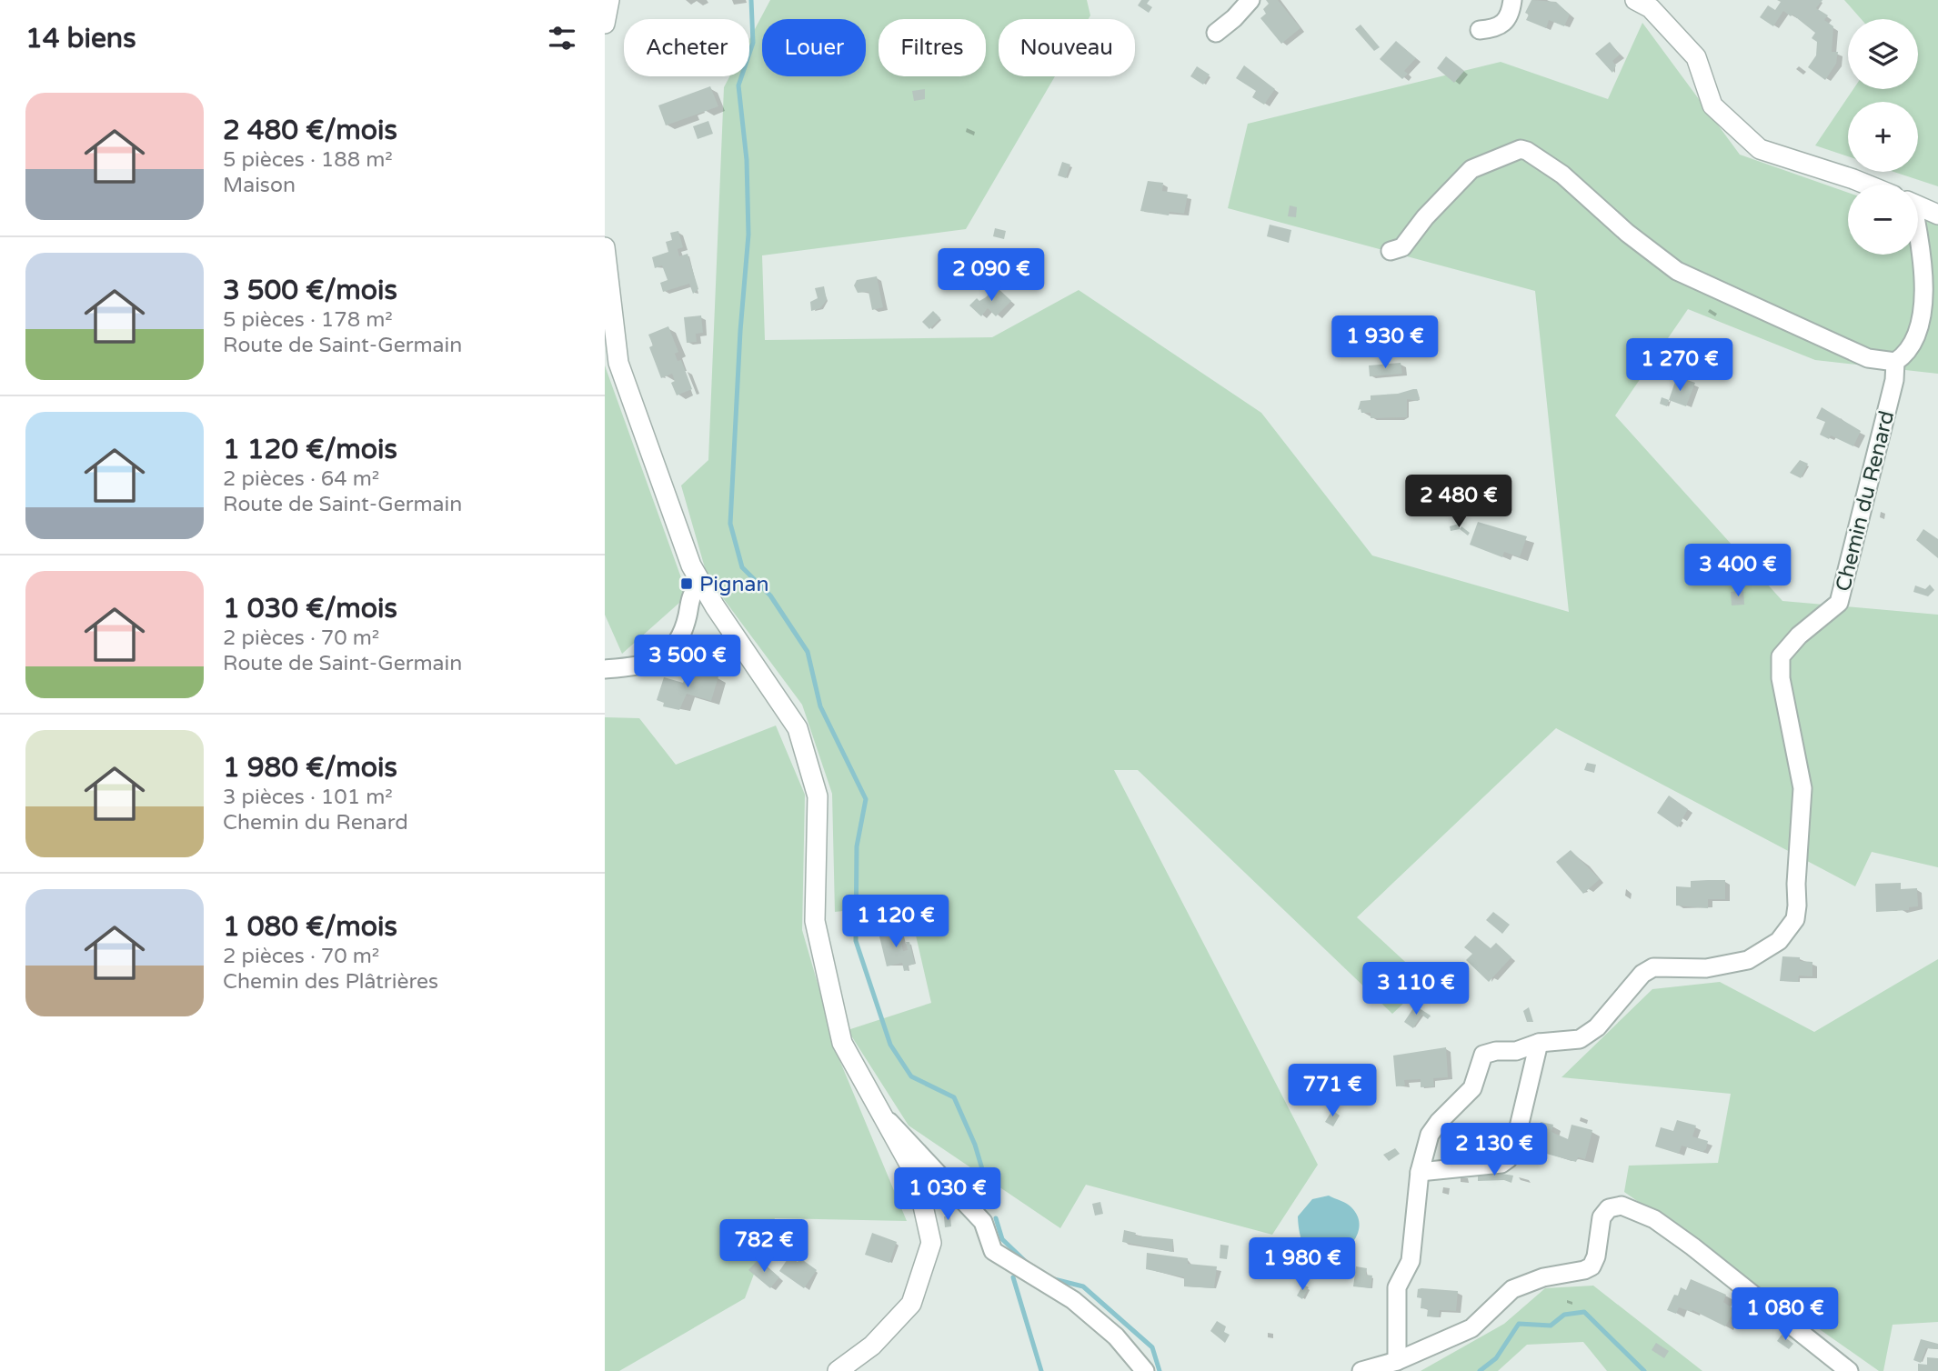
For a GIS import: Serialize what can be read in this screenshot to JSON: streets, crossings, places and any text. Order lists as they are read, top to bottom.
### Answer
{
  "streets": {
    "street": ["Chemin du Renard"]
  },
  "places": {
    "transit": ["Pignan"]
  },
  "page": {
    "heading": "14 biens",
    "map_buttons": ["+", "−"],
    "chip": [
      "Acheter",
      "Louer",
      "Filtres",
      "Nouveau"
    ],
    "list": [
      {
        "name": "2 480 €/mois",
        "note": "5 pièces · 188 m² · Maison"
      },
      {
        "name": "3 500 €/mois",
        "note": "5 pièces · 178 m² · Route de Saint-Germain"
      },
      {
        "name": "1 120 €/mois",
        "note": "2 pièces · 64 m² · Route de Saint-Germain"
      },
      {
        "name": "1 030 €/mois",
        "note": "2 pièces · 70 m² · Route de Saint-Germain"
      },
      {
        "name": "1 980 €/mois",
        "note": "3 pièces · 101 m² · Chemin du Renard"
      },
      {
        "name": "1 080 €/mois",
        "note": "2 pièces · 70 m² · Chemin des Plâtrières"
      }
    ],
    "price": [
      "2 090 €",
      "1 930 €",
      "1 270 €",
      "2 480 €",
      "3 400 €",
      "3 500 €",
      "1 120 €",
      "3 110 €",
      "771 €",
      "2 130 €",
      "1 030 €",
      "782 €",
      "1 980 €",
      "1 080 €"
    ]
  }
}
